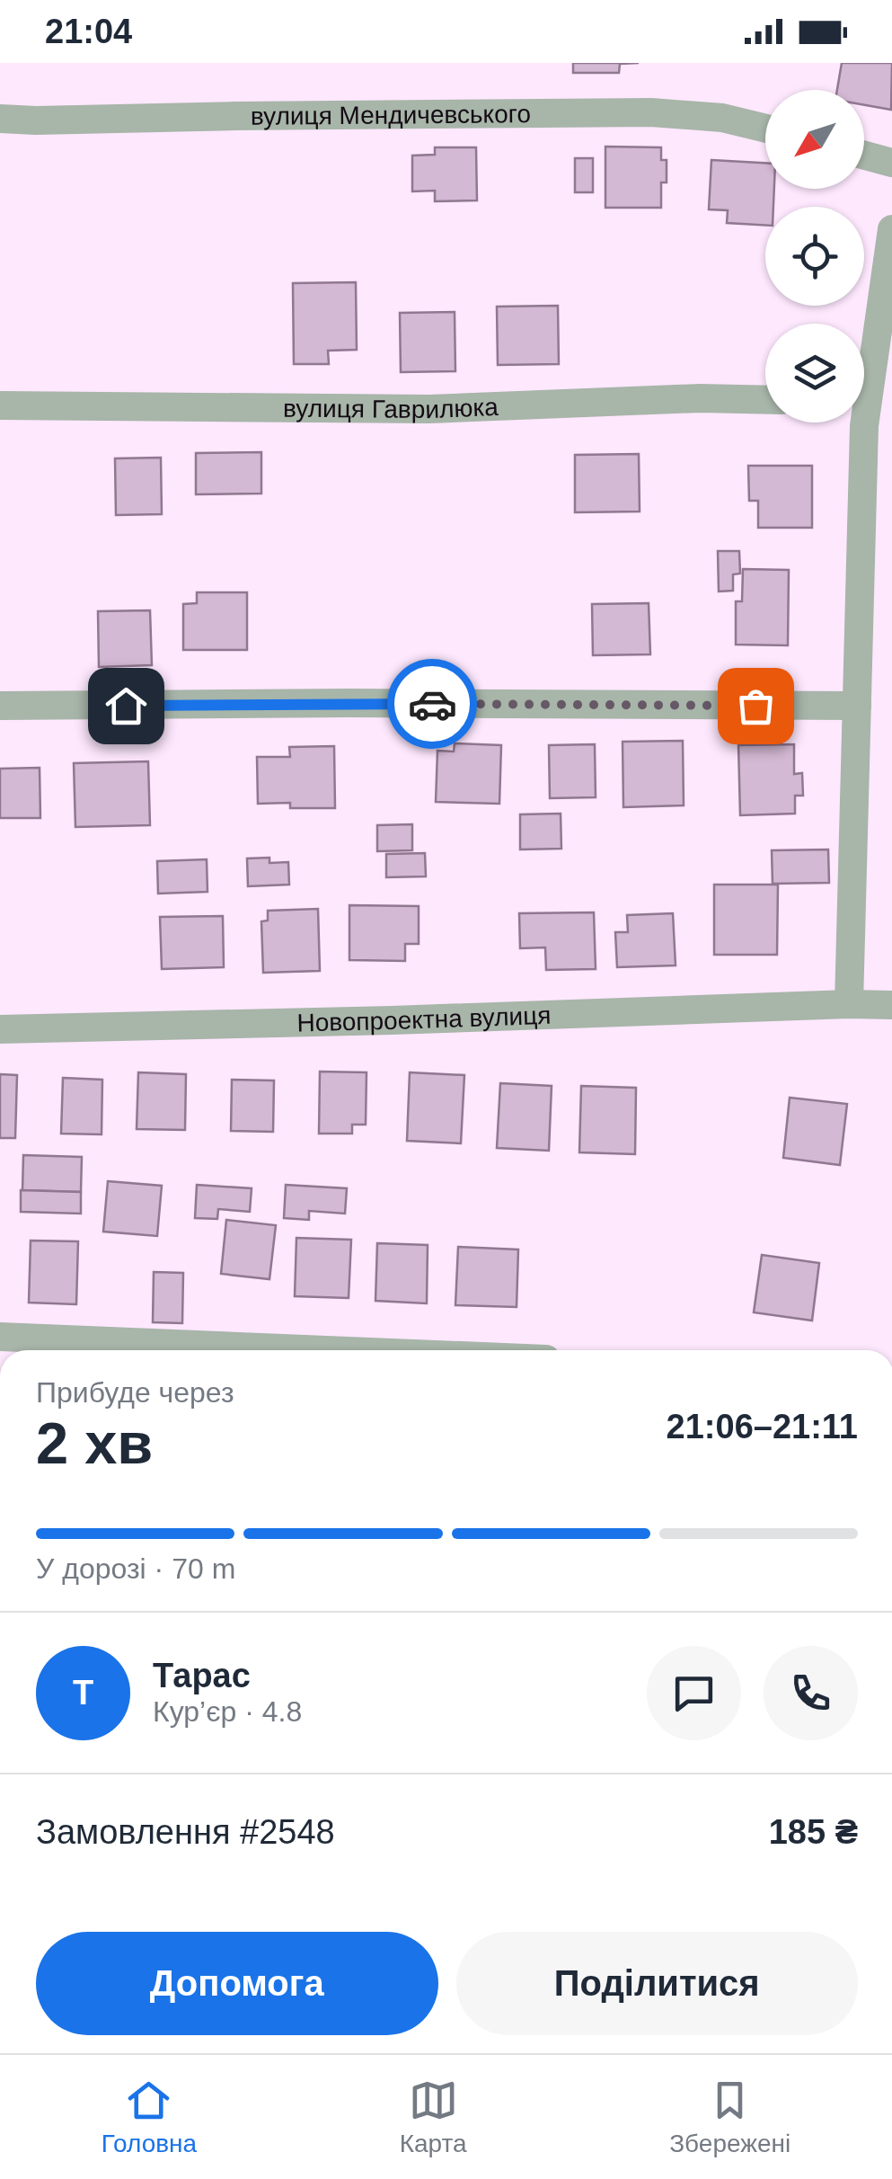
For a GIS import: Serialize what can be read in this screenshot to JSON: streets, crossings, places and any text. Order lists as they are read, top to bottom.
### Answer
{
  "streets": {
    "street": ["вулиця Мендичевського", "вулиця Гаврилюка", "Новопроектна вулиця"]
  },
  "north": "bottom left",
  "page": {
    "status": "21:04",
    "heading": ["2 хв", "Прибуде через", "21:06–21:11"],
    "panel": [
      "Тарас",
      "Кур’єр · 4.8",
      "Замовлення #2548",
      "185 ₴"
    ],
    "bar": "У дорозі · 70 m",
    "round": "Т",
    "buttons": ["Допомога", "Поділитися"],
    "tabs": ["Головна", "Карта", "Збережені"]
  }
}
